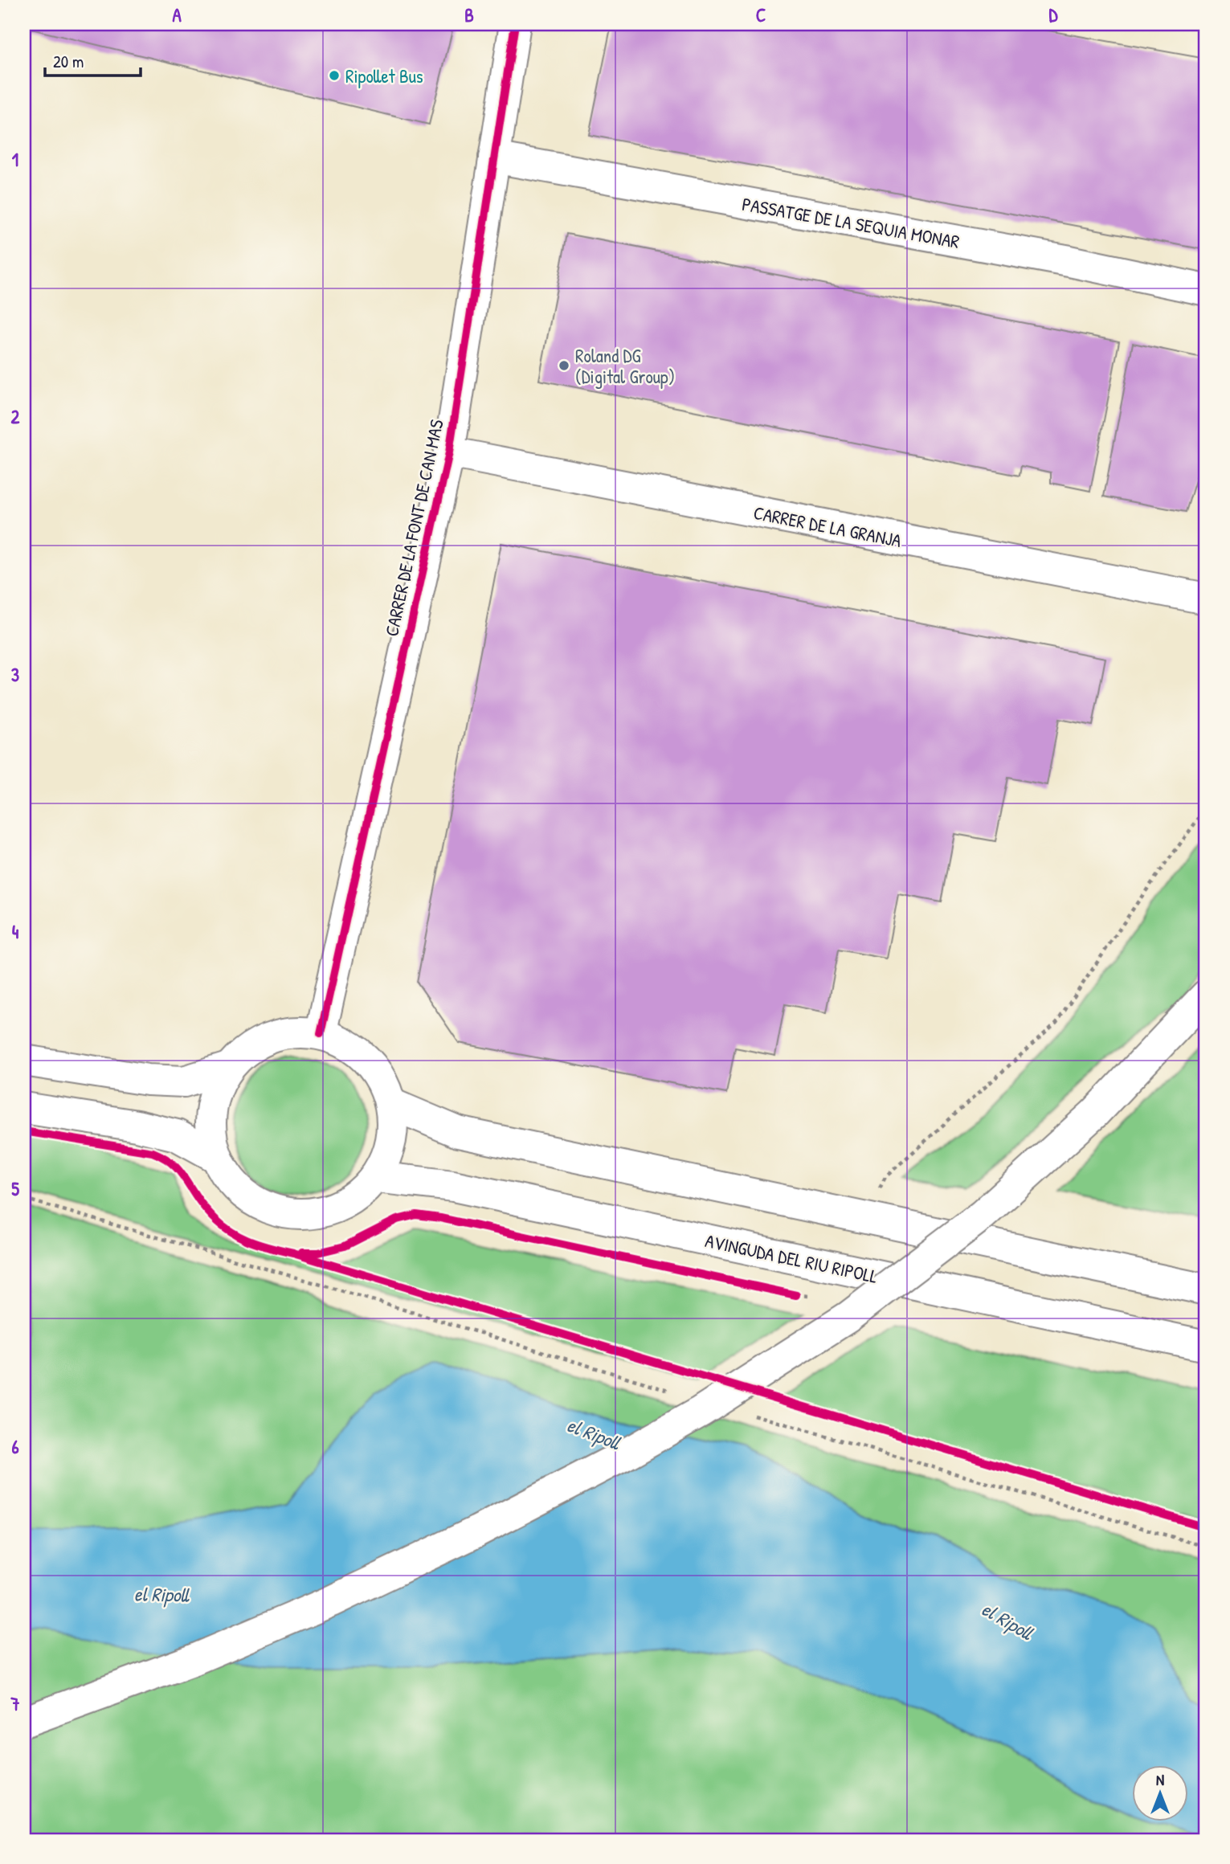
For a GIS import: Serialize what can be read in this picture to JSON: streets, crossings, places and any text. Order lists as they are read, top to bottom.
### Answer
{
  "streets": {
    "street": [
      "PASSATGE DE LA SEQUIA MONAR",
      "CARRER DE LA GRANJA",
      "CARRER DE LA FONT DE CAN MAS",
      "AVINGUDA DEL RIU RIPOLL"
    ]
  },
  "crossings": [
    ["PASSATGE DE LA SEQUIA MONAR", "CARRER DE LA FONT DE CAN MAS"],
    ["CARRER DE LA GRANJA", "CARRER DE LA FONT DE CAN MAS"],
    ["CARRER DE LA FONT DE CAN MAS", "AVINGUDA DEL RIU RIPOLL"]
  ],
  "water": ["el Ripoll"],
  "places": ["Ripollet Bus", "Roland DG (Digital Group)"],
  "scale_bar": "20 m",
  "north": "top",
  "grid": {
    "columns": [
      "A",
      "B",
      "C",
      "D"
    ],
    "rows": [
      "1",
      "2",
      "3",
      "4",
      "5",
      "6",
      "7"
    ]
  }
}
